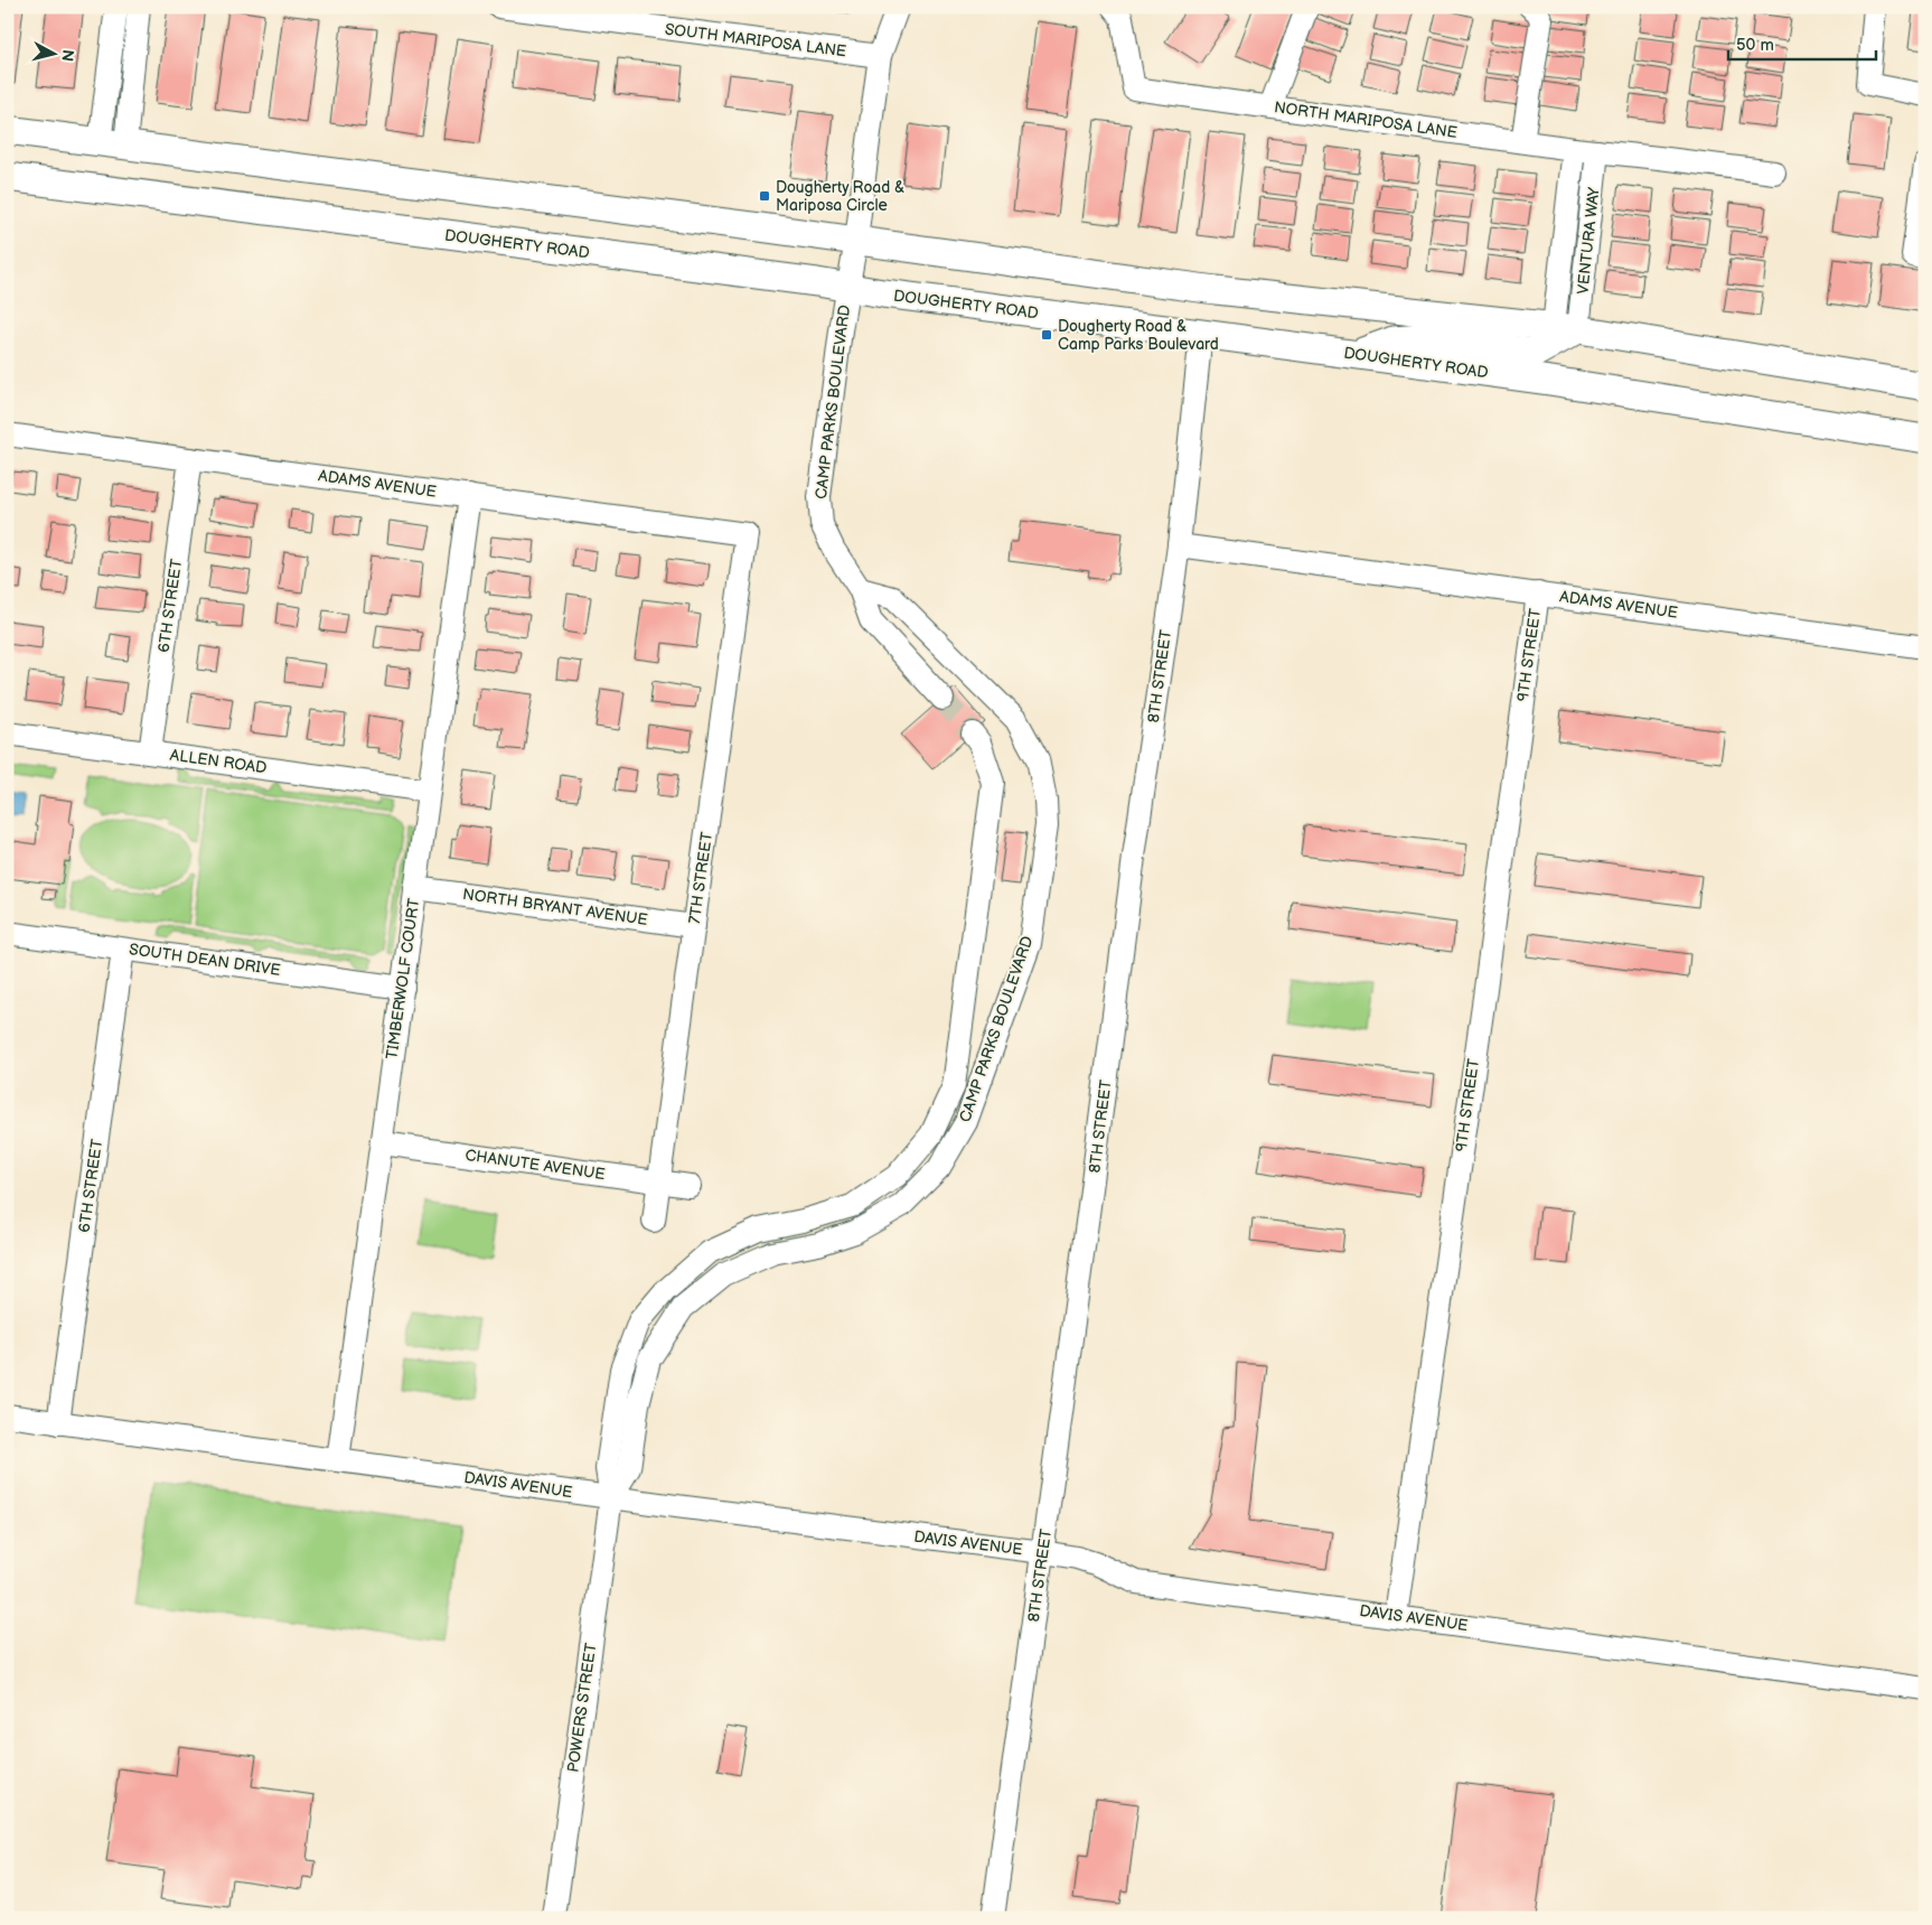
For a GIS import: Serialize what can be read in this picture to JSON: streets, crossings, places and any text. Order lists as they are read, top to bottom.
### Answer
{
  "streets": {
    "main road": ["DOUGHERTY ROAD"],
    "street": [
      "SOUTH MARIPOSA LANE",
      "NORTH MARIPOSA LANE",
      "VENTURA WAY",
      "CAMP PARKS BOULEVARD",
      "ADAMS AVENUE",
      "6TH STREET",
      "9TH STREET",
      "8TH STREET",
      "ALLEN ROAD",
      "7TH STREET",
      "NORTH BRYANT AVENUE",
      "SOUTH DEAN DRIVE",
      "TIMBERWOLF COURT",
      "CHANUTE AVENUE",
      "DAVIS AVENUE",
      "POWERS STREET"
    ]
  },
  "crossings": [
    ["SOUTH MARIPOSA LANE", "CAMP PARKS BOULEVARD"],
    ["NORTH MARIPOSA LANE", "VENTURA WAY"],
    ["DOUGHERTY ROAD", "CAMP PARKS BOULEVARD"],
    ["DOUGHERTY ROAD", "8TH STREET"],
    ["CAMP PARKS BOULEVARD", "DAVIS AVENUE"],
    ["CAMP PARKS BOULEVARD", "POWERS STREET"],
    ["ADAMS AVENUE", "6TH STREET"],
    ["ADAMS AVENUE", "9TH STREET"],
    ["ADAMS AVENUE", "8TH STREET"],
    ["ADAMS AVENUE", "7TH STREET"],
    ["ADAMS AVENUE", "TIMBERWOLF COURT"],
    ["6TH STREET", "ALLEN ROAD"],
    ["6TH STREET", "SOUTH DEAN DRIVE"],
    ["6TH STREET", "DAVIS AVENUE"],
    ["9TH STREET", "DAVIS AVENUE"],
    ["8TH STREET", "DAVIS AVENUE"],
    ["ALLEN ROAD", "TIMBERWOLF COURT"],
    ["7TH STREET", "NORTH BRYANT AVENUE"],
    ["7TH STREET", "CHANUTE AVENUE"],
    ["NORTH BRYANT AVENUE", "TIMBERWOLF COURT"],
    ["SOUTH DEAN DRIVE", "TIMBERWOLF COURT"],
    ["TIMBERWOLF COURT", "CHANUTE AVENUE"],
    ["TIMBERWOLF COURT", "DAVIS AVENUE"],
    ["DAVIS AVENUE", "POWERS STREET"]
  ],
  "places": {
    "transit": ["Dougherty Road & Mariposa Circle", "Dougherty Road & Camp Parks Boulevard"]
  },
  "scale_bar": "50 m",
  "north": "right"
}
